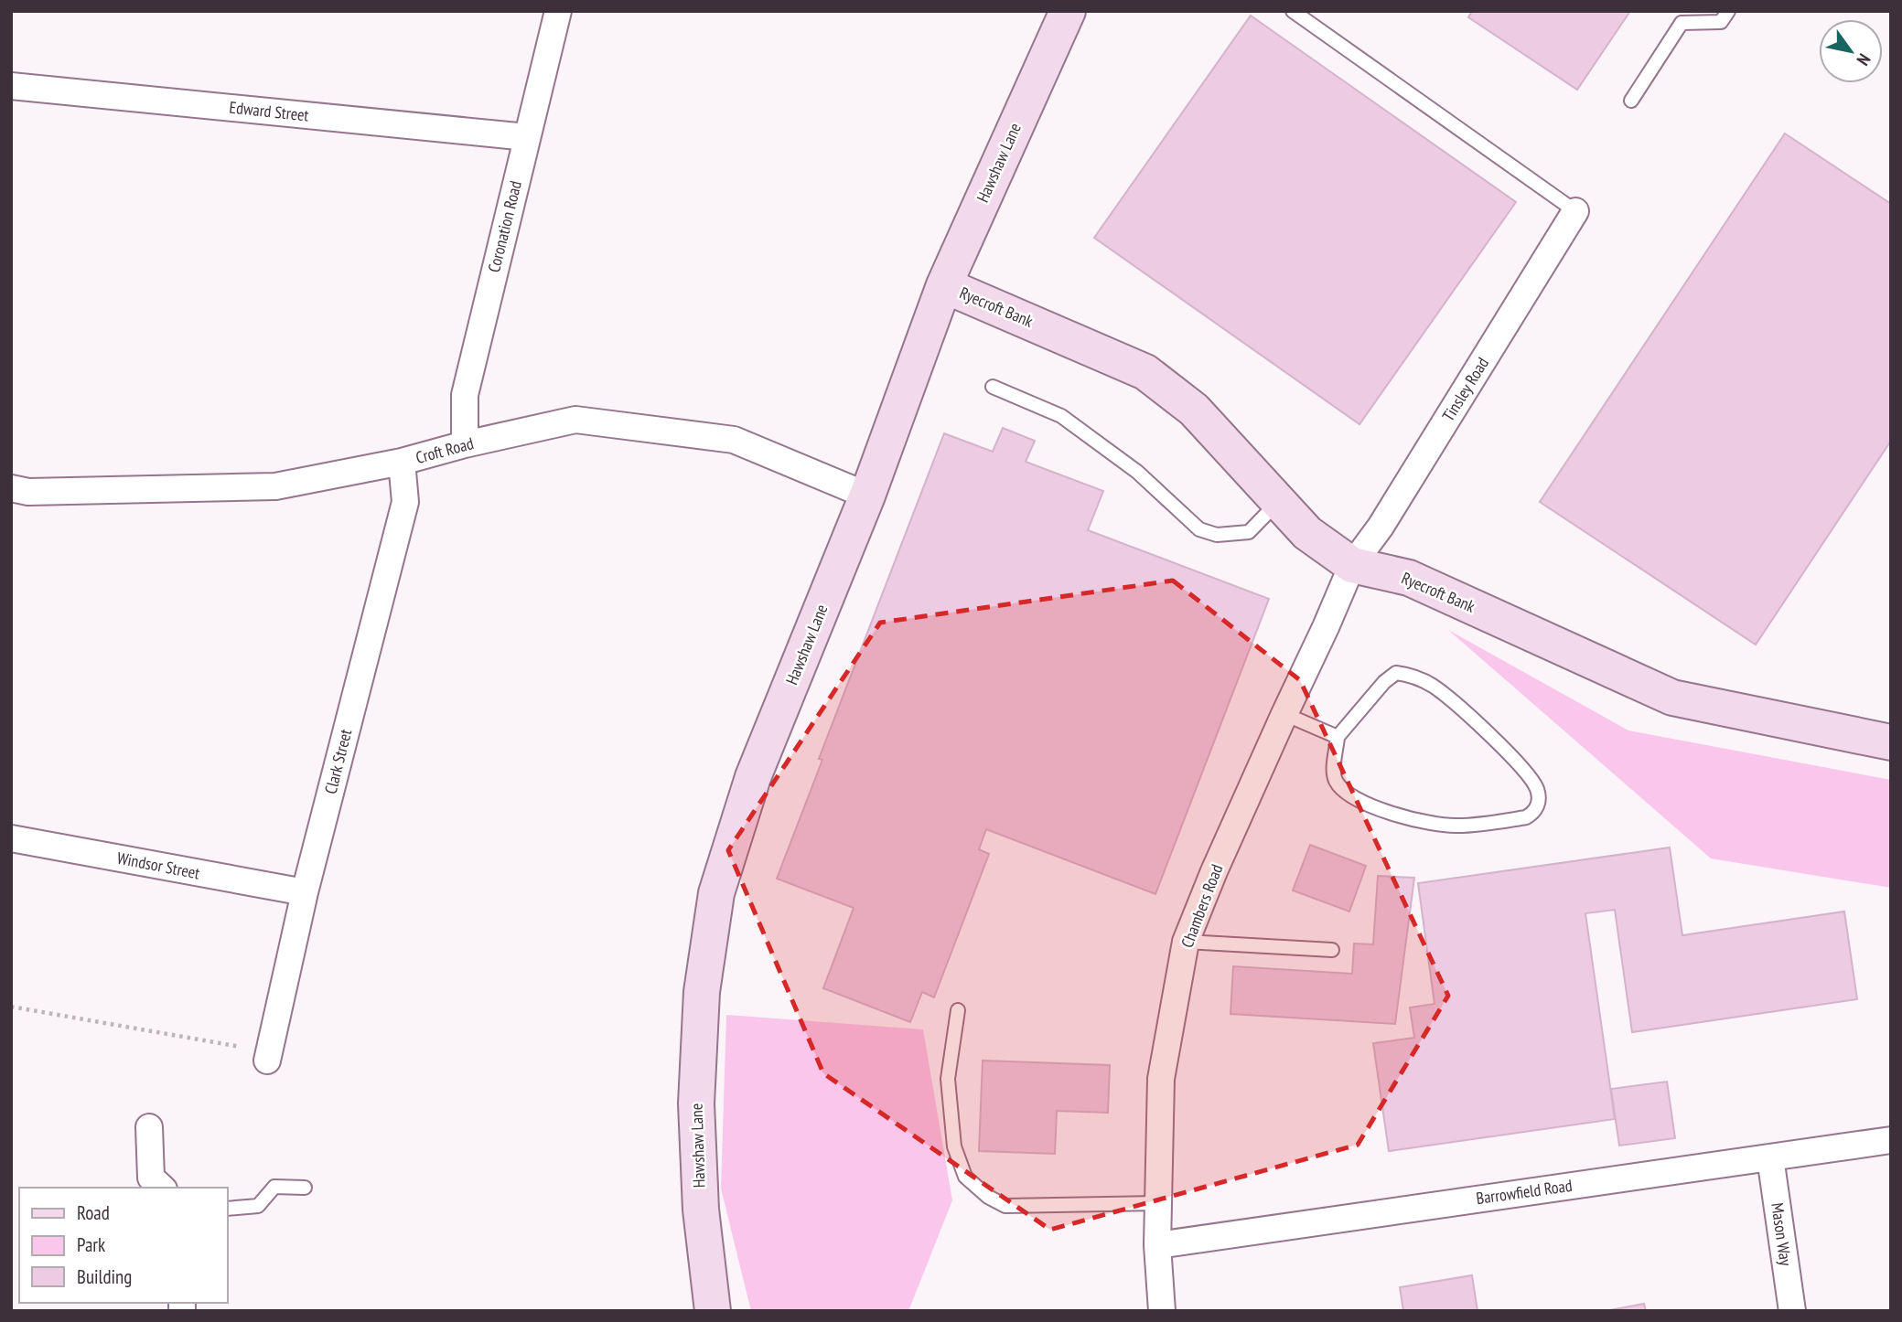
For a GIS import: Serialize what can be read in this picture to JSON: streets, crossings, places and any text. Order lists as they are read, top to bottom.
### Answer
{
  "streets": {
    "main road": ["Hawshaw Lane", "Ryecroft Bank"],
    "street": [
      "Edward Street",
      "Coronation Road",
      "Tinsley Road",
      "Croft Road",
      "Clark Street",
      "Windsor Street",
      "Chambers Road",
      "Barrowfield Road",
      "Mason Way"
    ]
  },
  "crossings": [
    ["Edward Street", "Coronation Road"],
    ["Hawshaw Lane", "Ryecroft Bank"],
    ["Hawshaw Lane", "Croft Road"],
    ["Coronation Road", "Croft Road"],
    ["Ryecroft Bank", "Tinsley Road"],
    ["Ryecroft Bank", "Chambers Road"],
    ["Tinsley Road", "Chambers Road"],
    ["Croft Road", "Clark Street"],
    ["Clark Street", "Windsor Street"],
    ["Chambers Road", "Barrowfield Road"],
    ["Barrowfield Road", "Mason Way"]
  ],
  "legend": ["Road", "Park", "Building"],
  "north": "bottom right"
}
